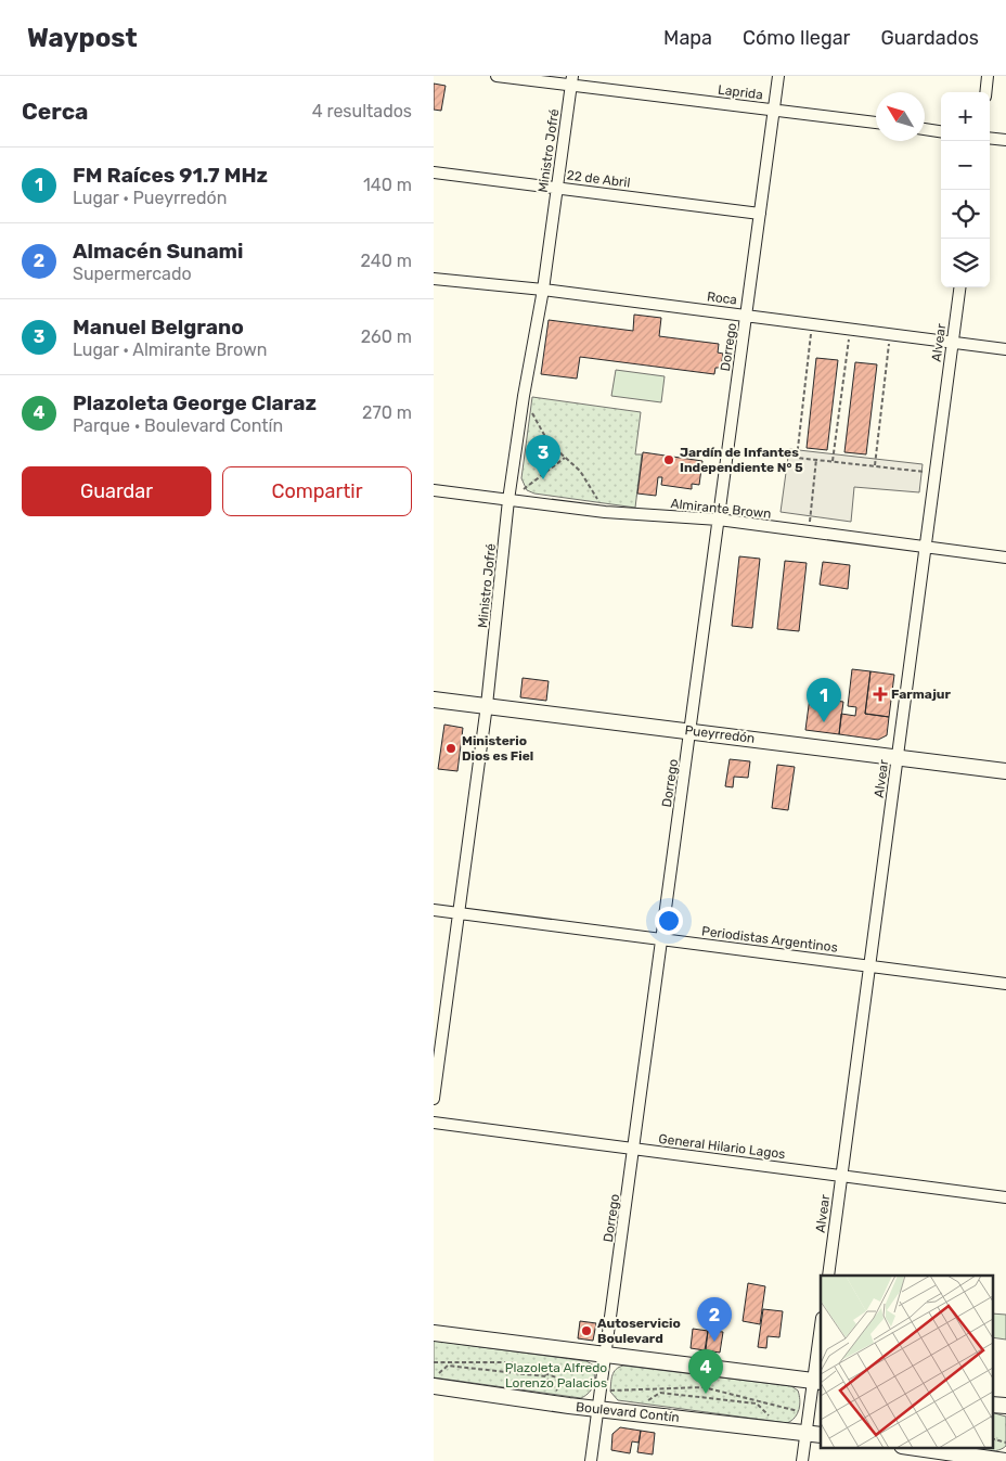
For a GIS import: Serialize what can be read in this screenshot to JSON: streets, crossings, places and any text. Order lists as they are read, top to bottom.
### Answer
{
  "streets": {
    "main road": ["Pueyrredón", "Boulevard Contín"],
    "street": [
      "Laprida",
      "Ministro Jofré",
      "22 de Abril",
      "Roca",
      "Alvear",
      "Dorrego",
      "Almirante Brown",
      "Periodistas Argentinos",
      "General Hilario Lagos"
    ]
  },
  "crossings": [
    ["Laprida", "Ministro Jofré"],
    ["Laprida", "Dorrego"],
    ["Ministro Jofré", "22 de Abril"],
    ["Ministro Jofré", "Roca"],
    ["Ministro Jofré", "Almirante Brown"],
    ["Ministro Jofré", "Pueyrredón"],
    ["Ministro Jofré", "Periodistas Argentinos"],
    ["22 de Abril", "Dorrego"],
    ["Roca", "Alvear"],
    ["Roca", "Dorrego"],
    ["Alvear", "Almirante Brown"],
    ["Alvear", "Pueyrredón"],
    ["Alvear", "Periodistas Argentinos"],
    ["Alvear", "General Hilario Lagos"],
    ["Dorrego", "Almirante Brown"],
    ["Dorrego", "Pueyrredón"],
    ["Dorrego", "Periodistas Argentinos"],
    ["Dorrego", "General Hilario Lagos"],
    ["Dorrego", "Boulevard Contín"]
  ],
  "parks": ["Plazoleta Alfredo Lorenzo Palacios"],
  "places": {
    "other": ["Jardín de Infantes Independiente N° 5", "Ministerio Dios es Fiel", "Autoservicio Boulevard"],
    "health": ["Farmajur"]
  },
  "north": "top left",
  "page": {
    "header": "Waypost",
    "nav": ["Mapa", "Cómo llegar", "Guardados"],
    "heading": ["Cerca", "4 resultados"],
    "map_buttons": ["+", "−"],
    "list": [
      {
        "mark": "1",
        "name": "FM Raíces 91.7 MHz",
        "note": "Lugar · Pueyrredón",
        "value": "140 m"
      },
      {
        "mark": "2",
        "name": "Almacén Sunami",
        "note": "Supermercado",
        "value": "240 m"
      },
      {
        "mark": "3",
        "name": "Manuel Belgrano",
        "note": "Lugar · Almirante Brown",
        "value": "260 m"
      },
      {
        "mark": "4",
        "name": "Plazoleta George Claraz",
        "note": "Parque · Boulevard Contín",
        "value": "270 m"
      }
    ],
    "pins": [
      "3",
      "1",
      "2",
      "4"
    ],
    "buttons": ["Guardar", "Compartir"]
  }
}
